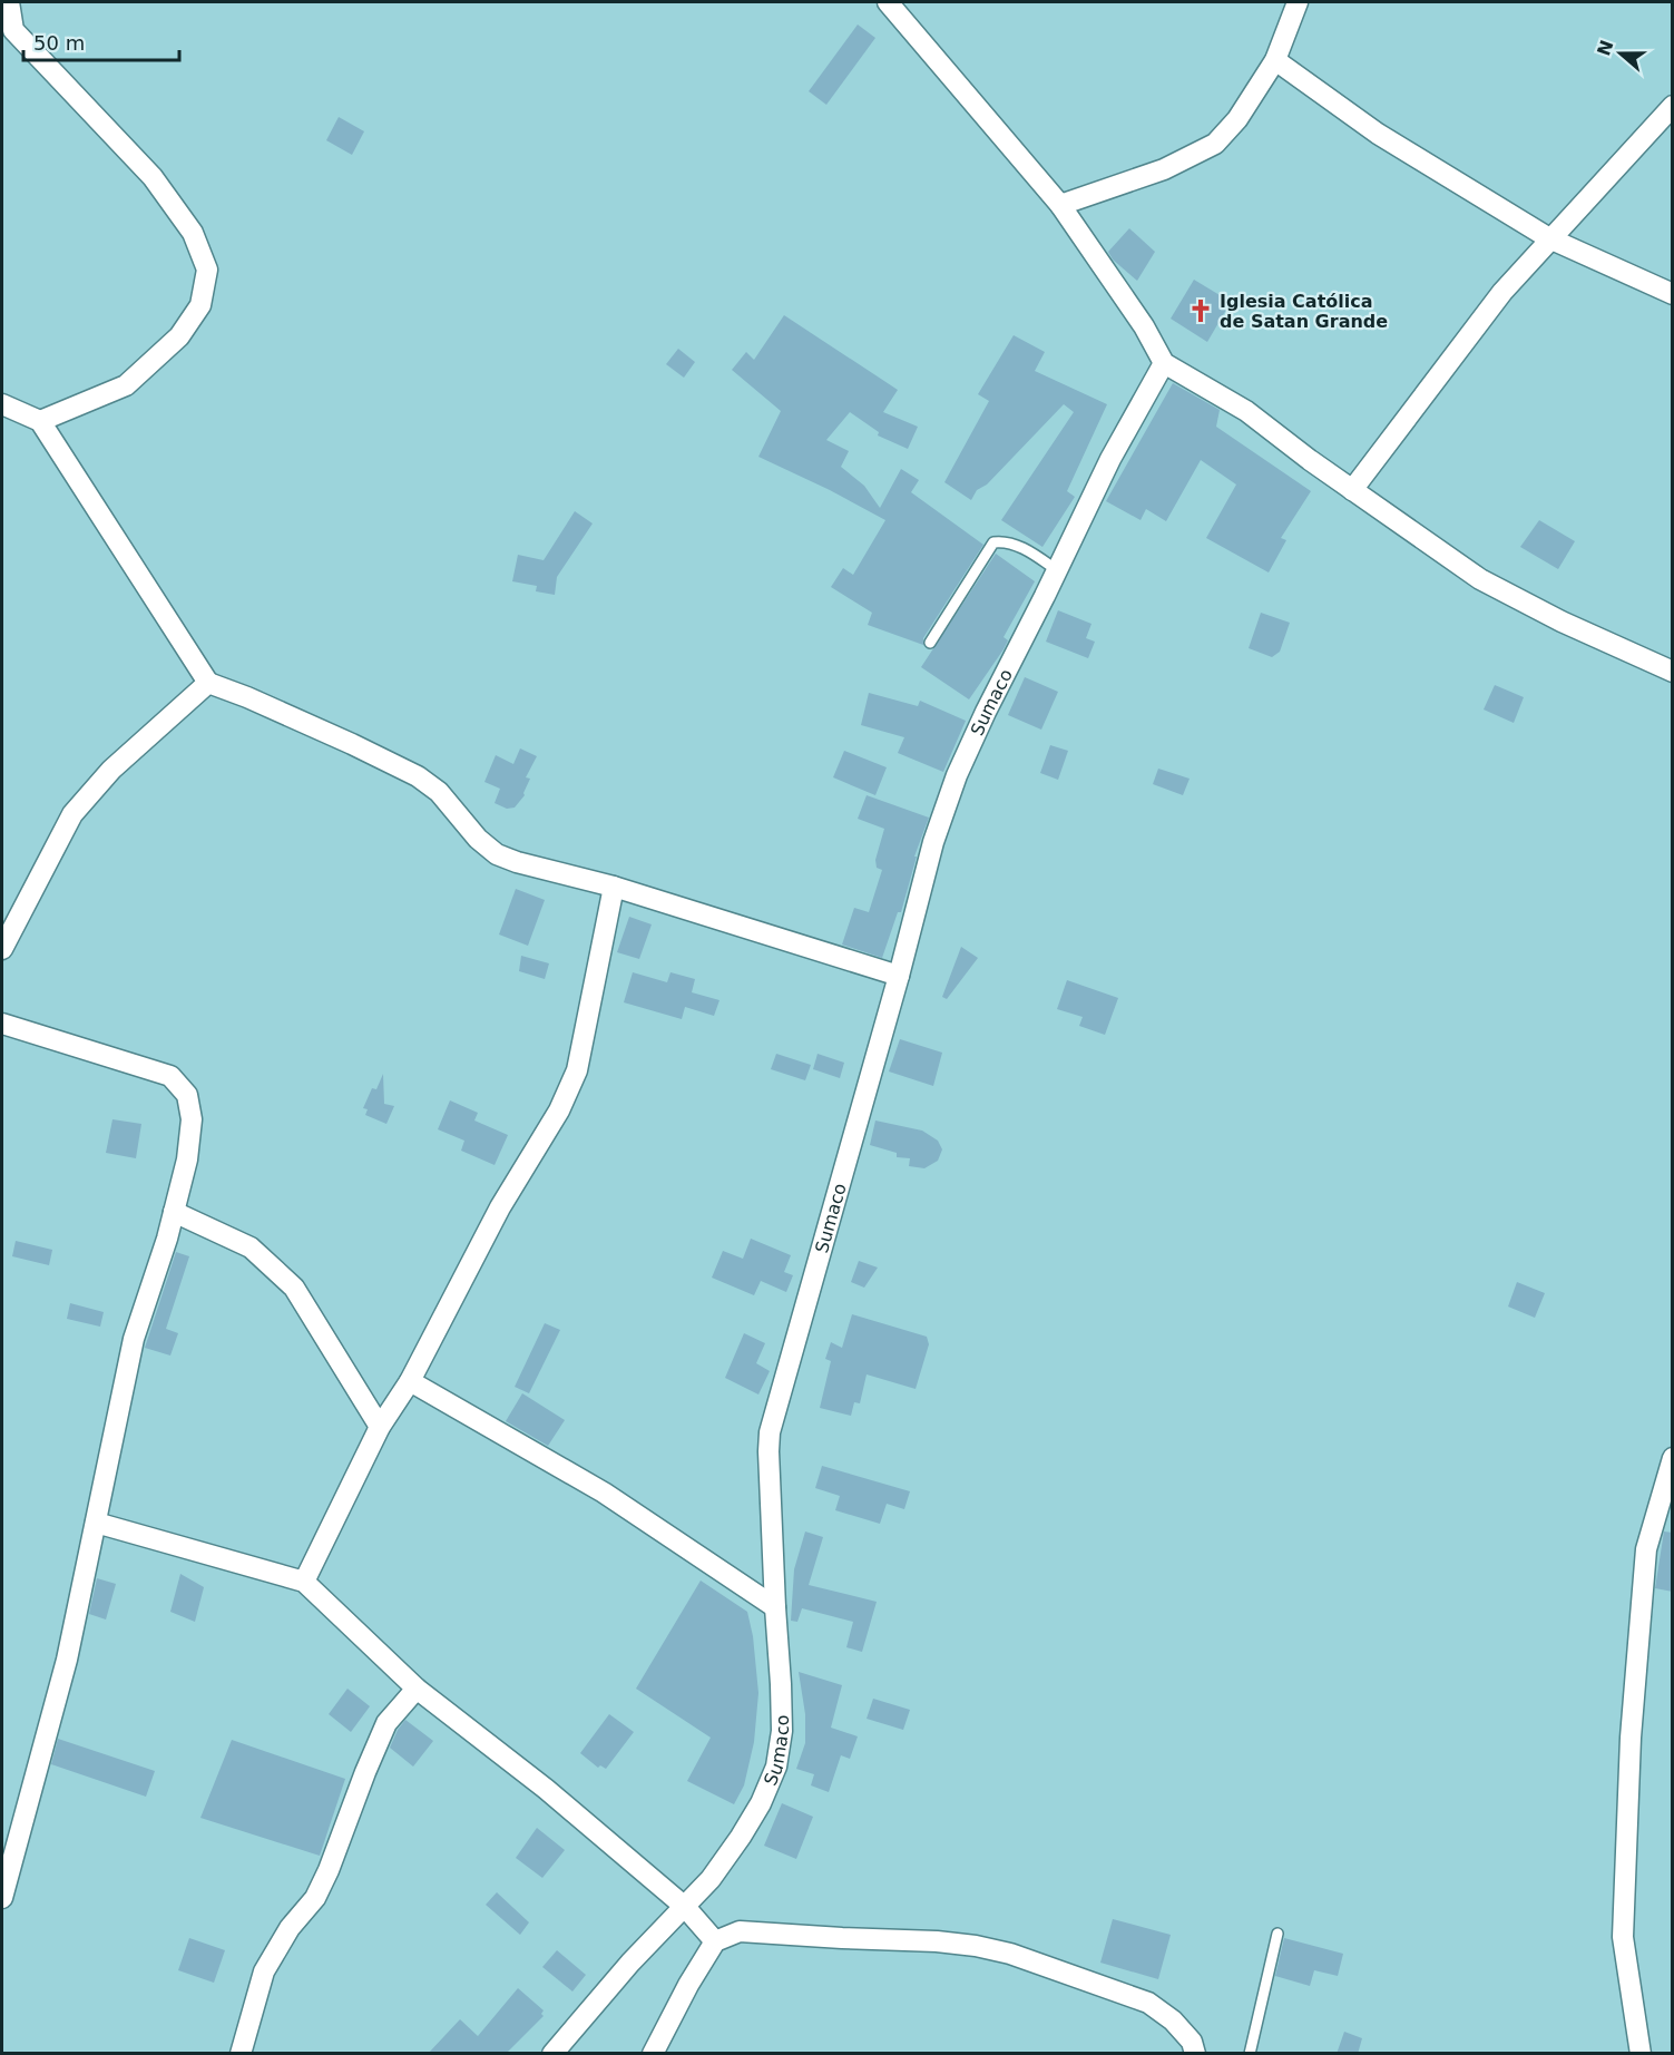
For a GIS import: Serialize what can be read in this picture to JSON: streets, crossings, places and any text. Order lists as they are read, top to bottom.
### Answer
{
  "streets": {
    "street": ["Sumaco"]
  },
  "places": {
    "church": ["Iglesia Católica de Satan Grande"]
  },
  "scale_bar": "50 m",
  "north": "left"
}
